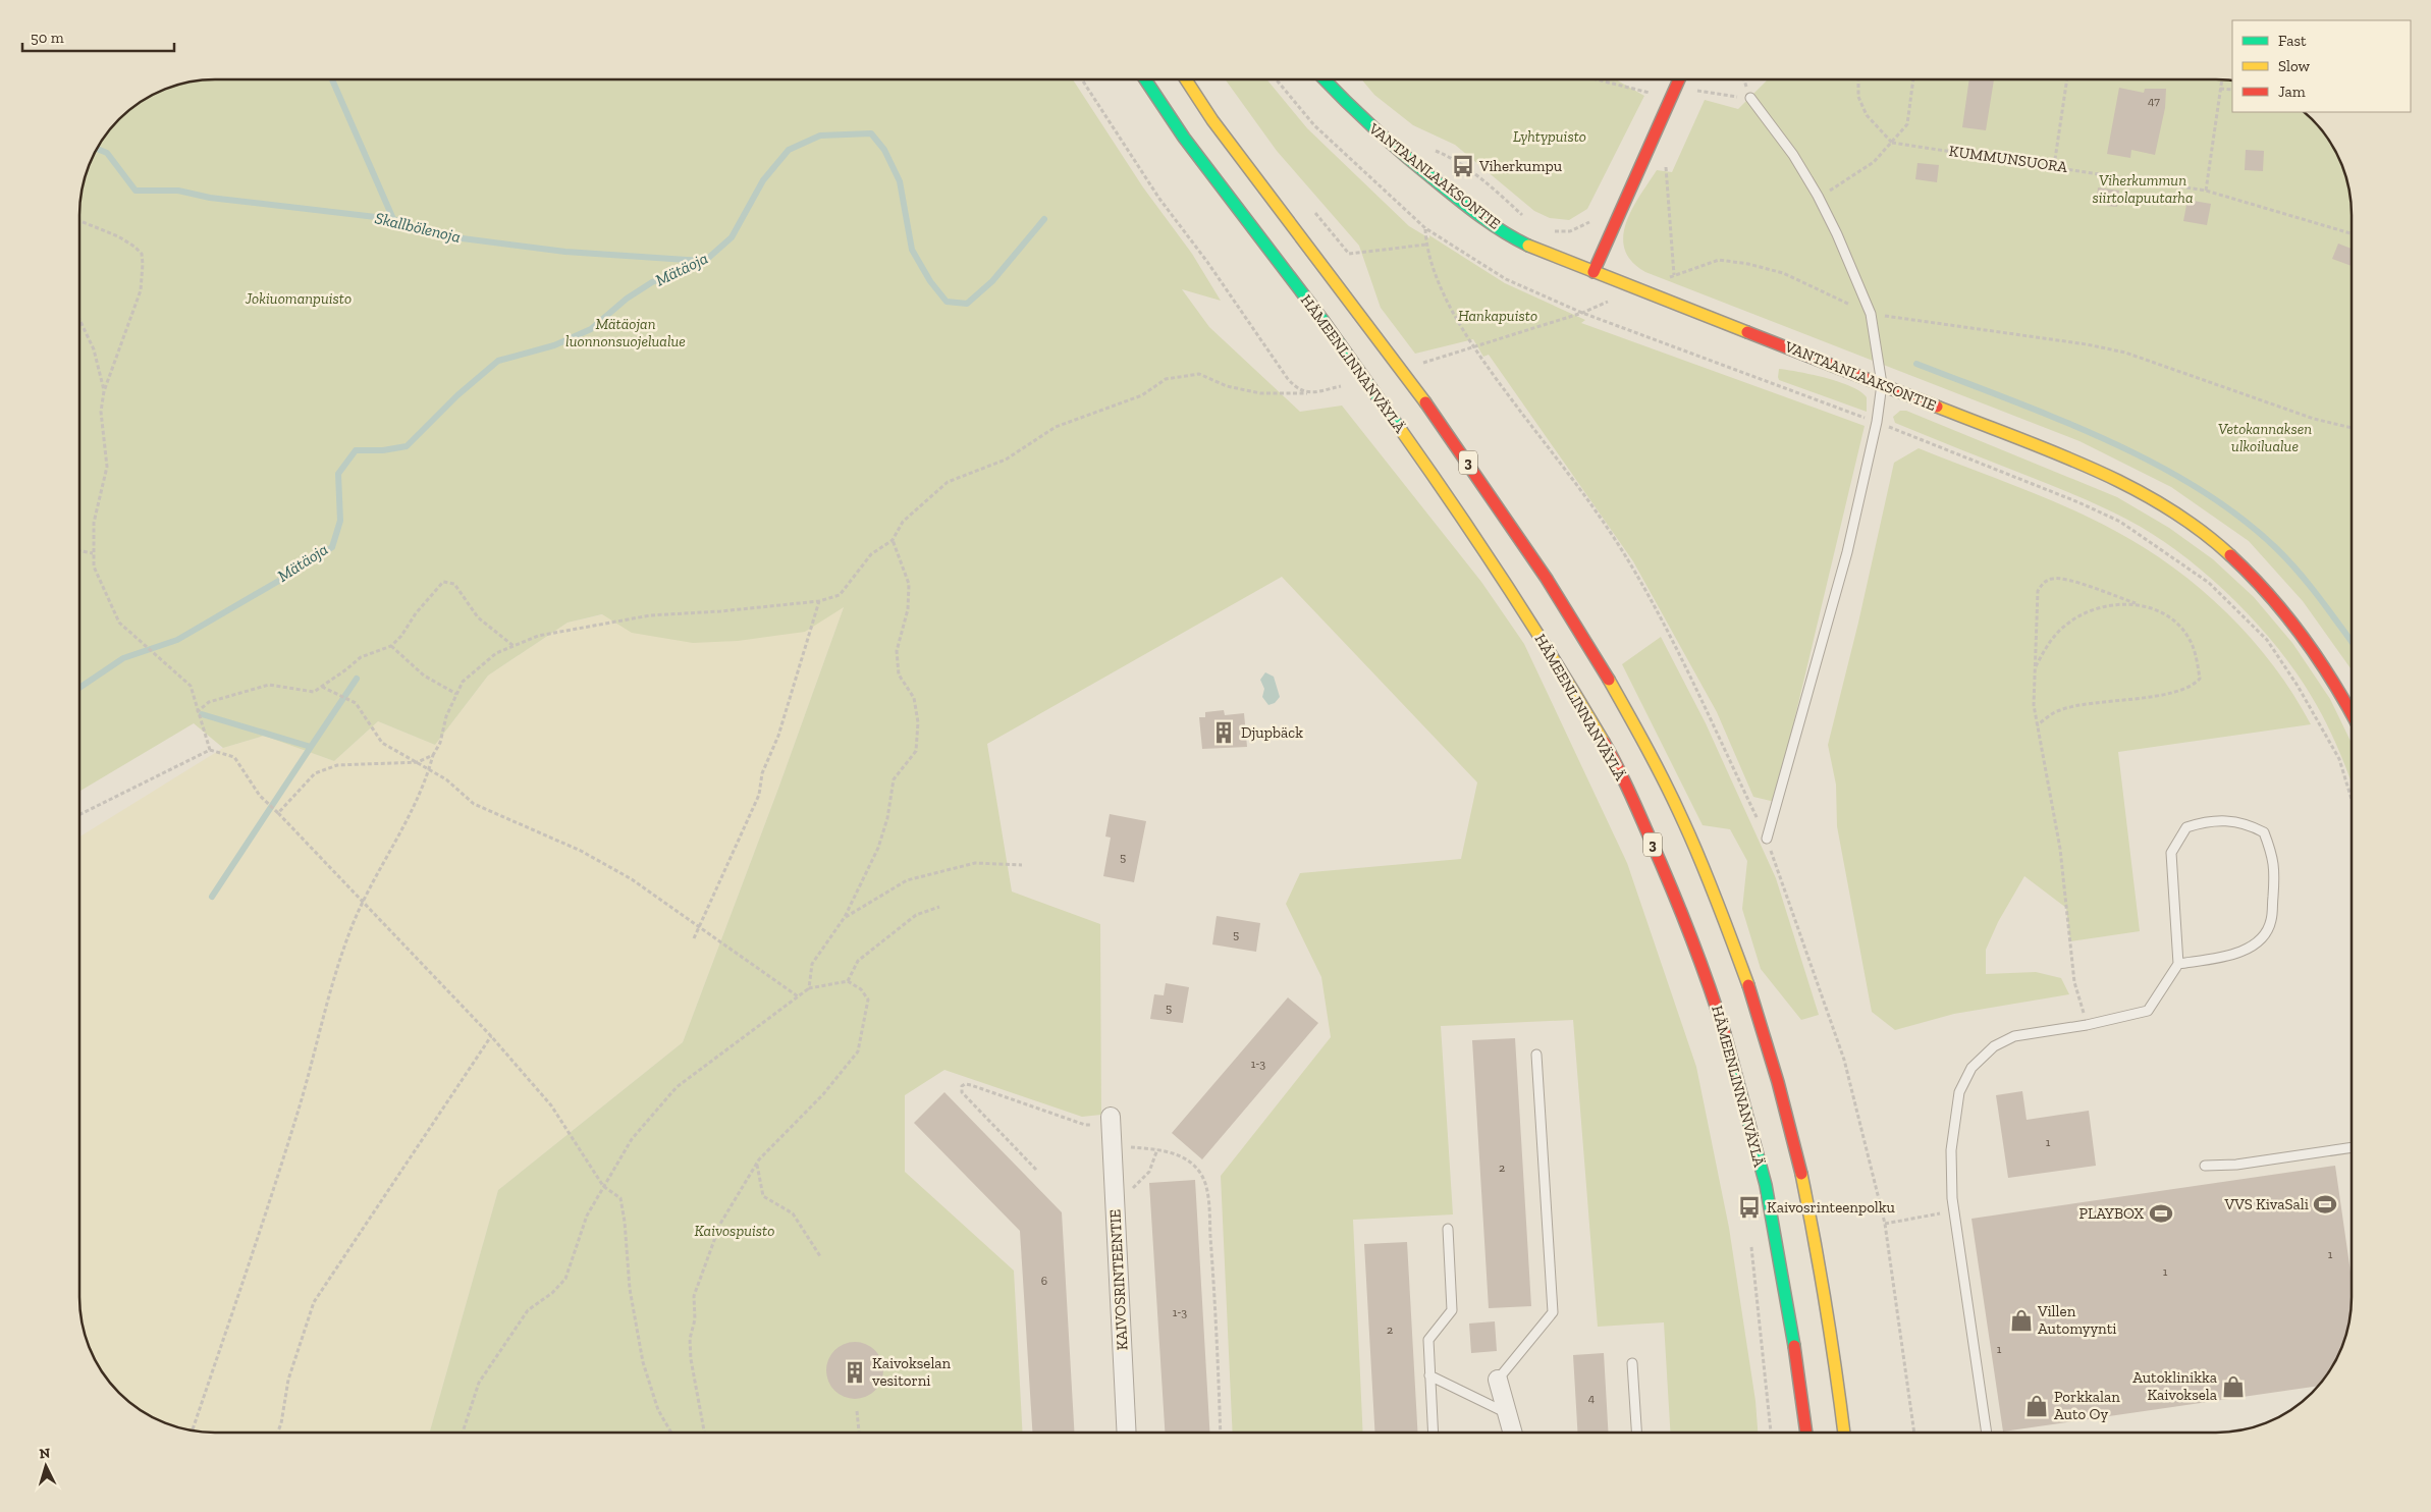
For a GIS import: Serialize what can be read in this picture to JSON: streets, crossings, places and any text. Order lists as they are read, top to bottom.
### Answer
{
  "streets": {
    "main road": ["VANTAANLAAKSONTIE", "HÄMEENLINNANVÄYLÄ", "3"],
    "street": ["KAIVOSRINTEENTIE"],
    "path": ["KUMMUNSUORA"]
  },
  "water": ["Skallbölenoja", "Mätäoja"],
  "parks": [
    "Lyhtypuisto",
    "Viherkummun siirtolapuutarha",
    "Jokiuomanpuisto",
    "Hankapuisto",
    "Mätäojan luonnonsuojelualue",
    "Vetokannaksen ulkoilualue",
    "Kaivospuisto"
  ],
  "places": {
    "bus stop": ["Viherkumpu", "Kaivosrinteenpolku"],
    "building": ["Djupbäck", "Kaivokselan vesitorni"],
    "sports": ["VVS KivaSali", "PLAYBOX"],
    "shop": ["Villen Automyynti", "Autoklinikka Kaivoksela", "Porkkalan Auto Oy"]
  },
  "house_numbers": [
    "47",
    "5",
    "5",
    "5",
    "1-3",
    "1",
    "2",
    "1",
    "1",
    "6",
    "1-3",
    "2",
    "1",
    "4"
  ],
  "legend": ["Fast", "Slow", "Jam"],
  "scale_bar": "50 m",
  "north": "top"
}
